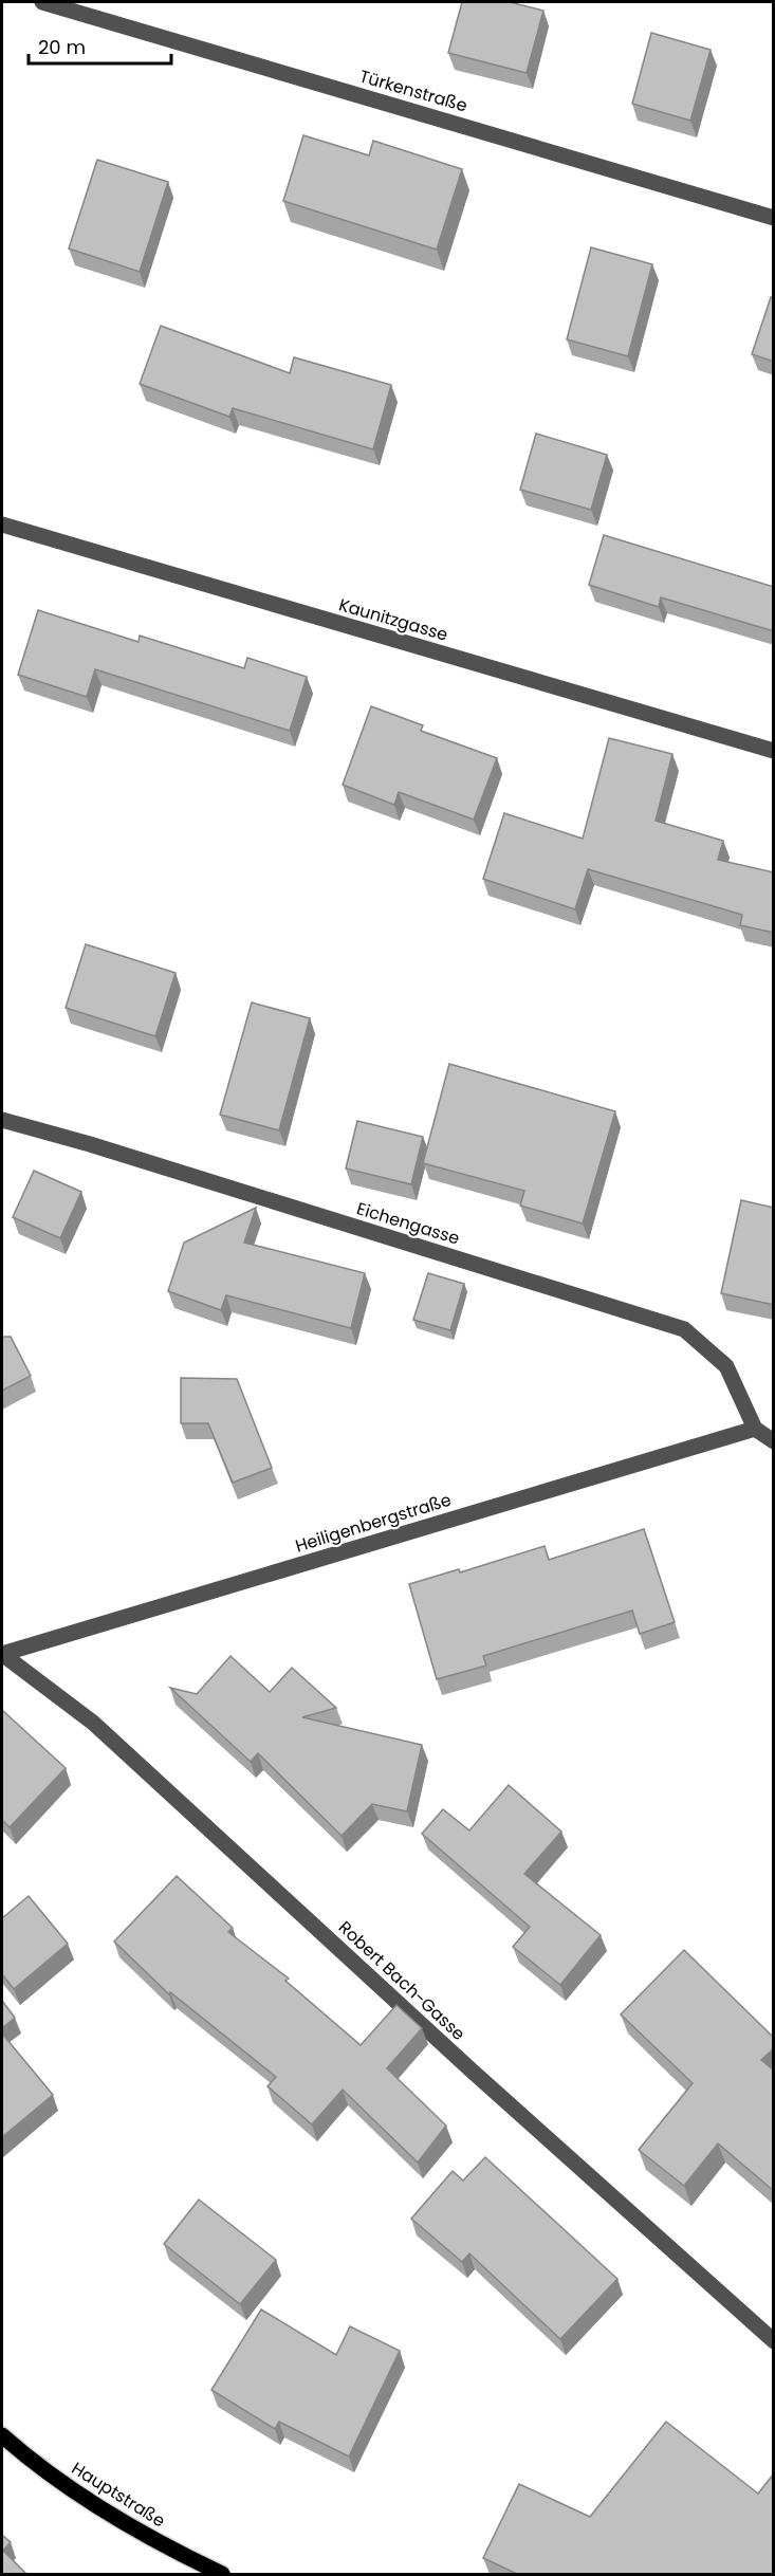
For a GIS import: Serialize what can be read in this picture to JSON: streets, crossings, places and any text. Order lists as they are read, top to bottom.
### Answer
{
  "streets": {
    "main road": ["Hauptstraße"],
    "street": [
      "Türkenstraße",
      "Kaunitzgasse",
      "Eichengasse",
      "Heiligenbergstraße",
      "Robert Bach-Gasse"
    ]
  },
  "crossings": [
    ["Eichengasse", "Heiligenbergstraße"],
    ["Heiligenbergstraße", "Robert Bach-Gasse"]
  ],
  "scale_bar": "20 m"
}
